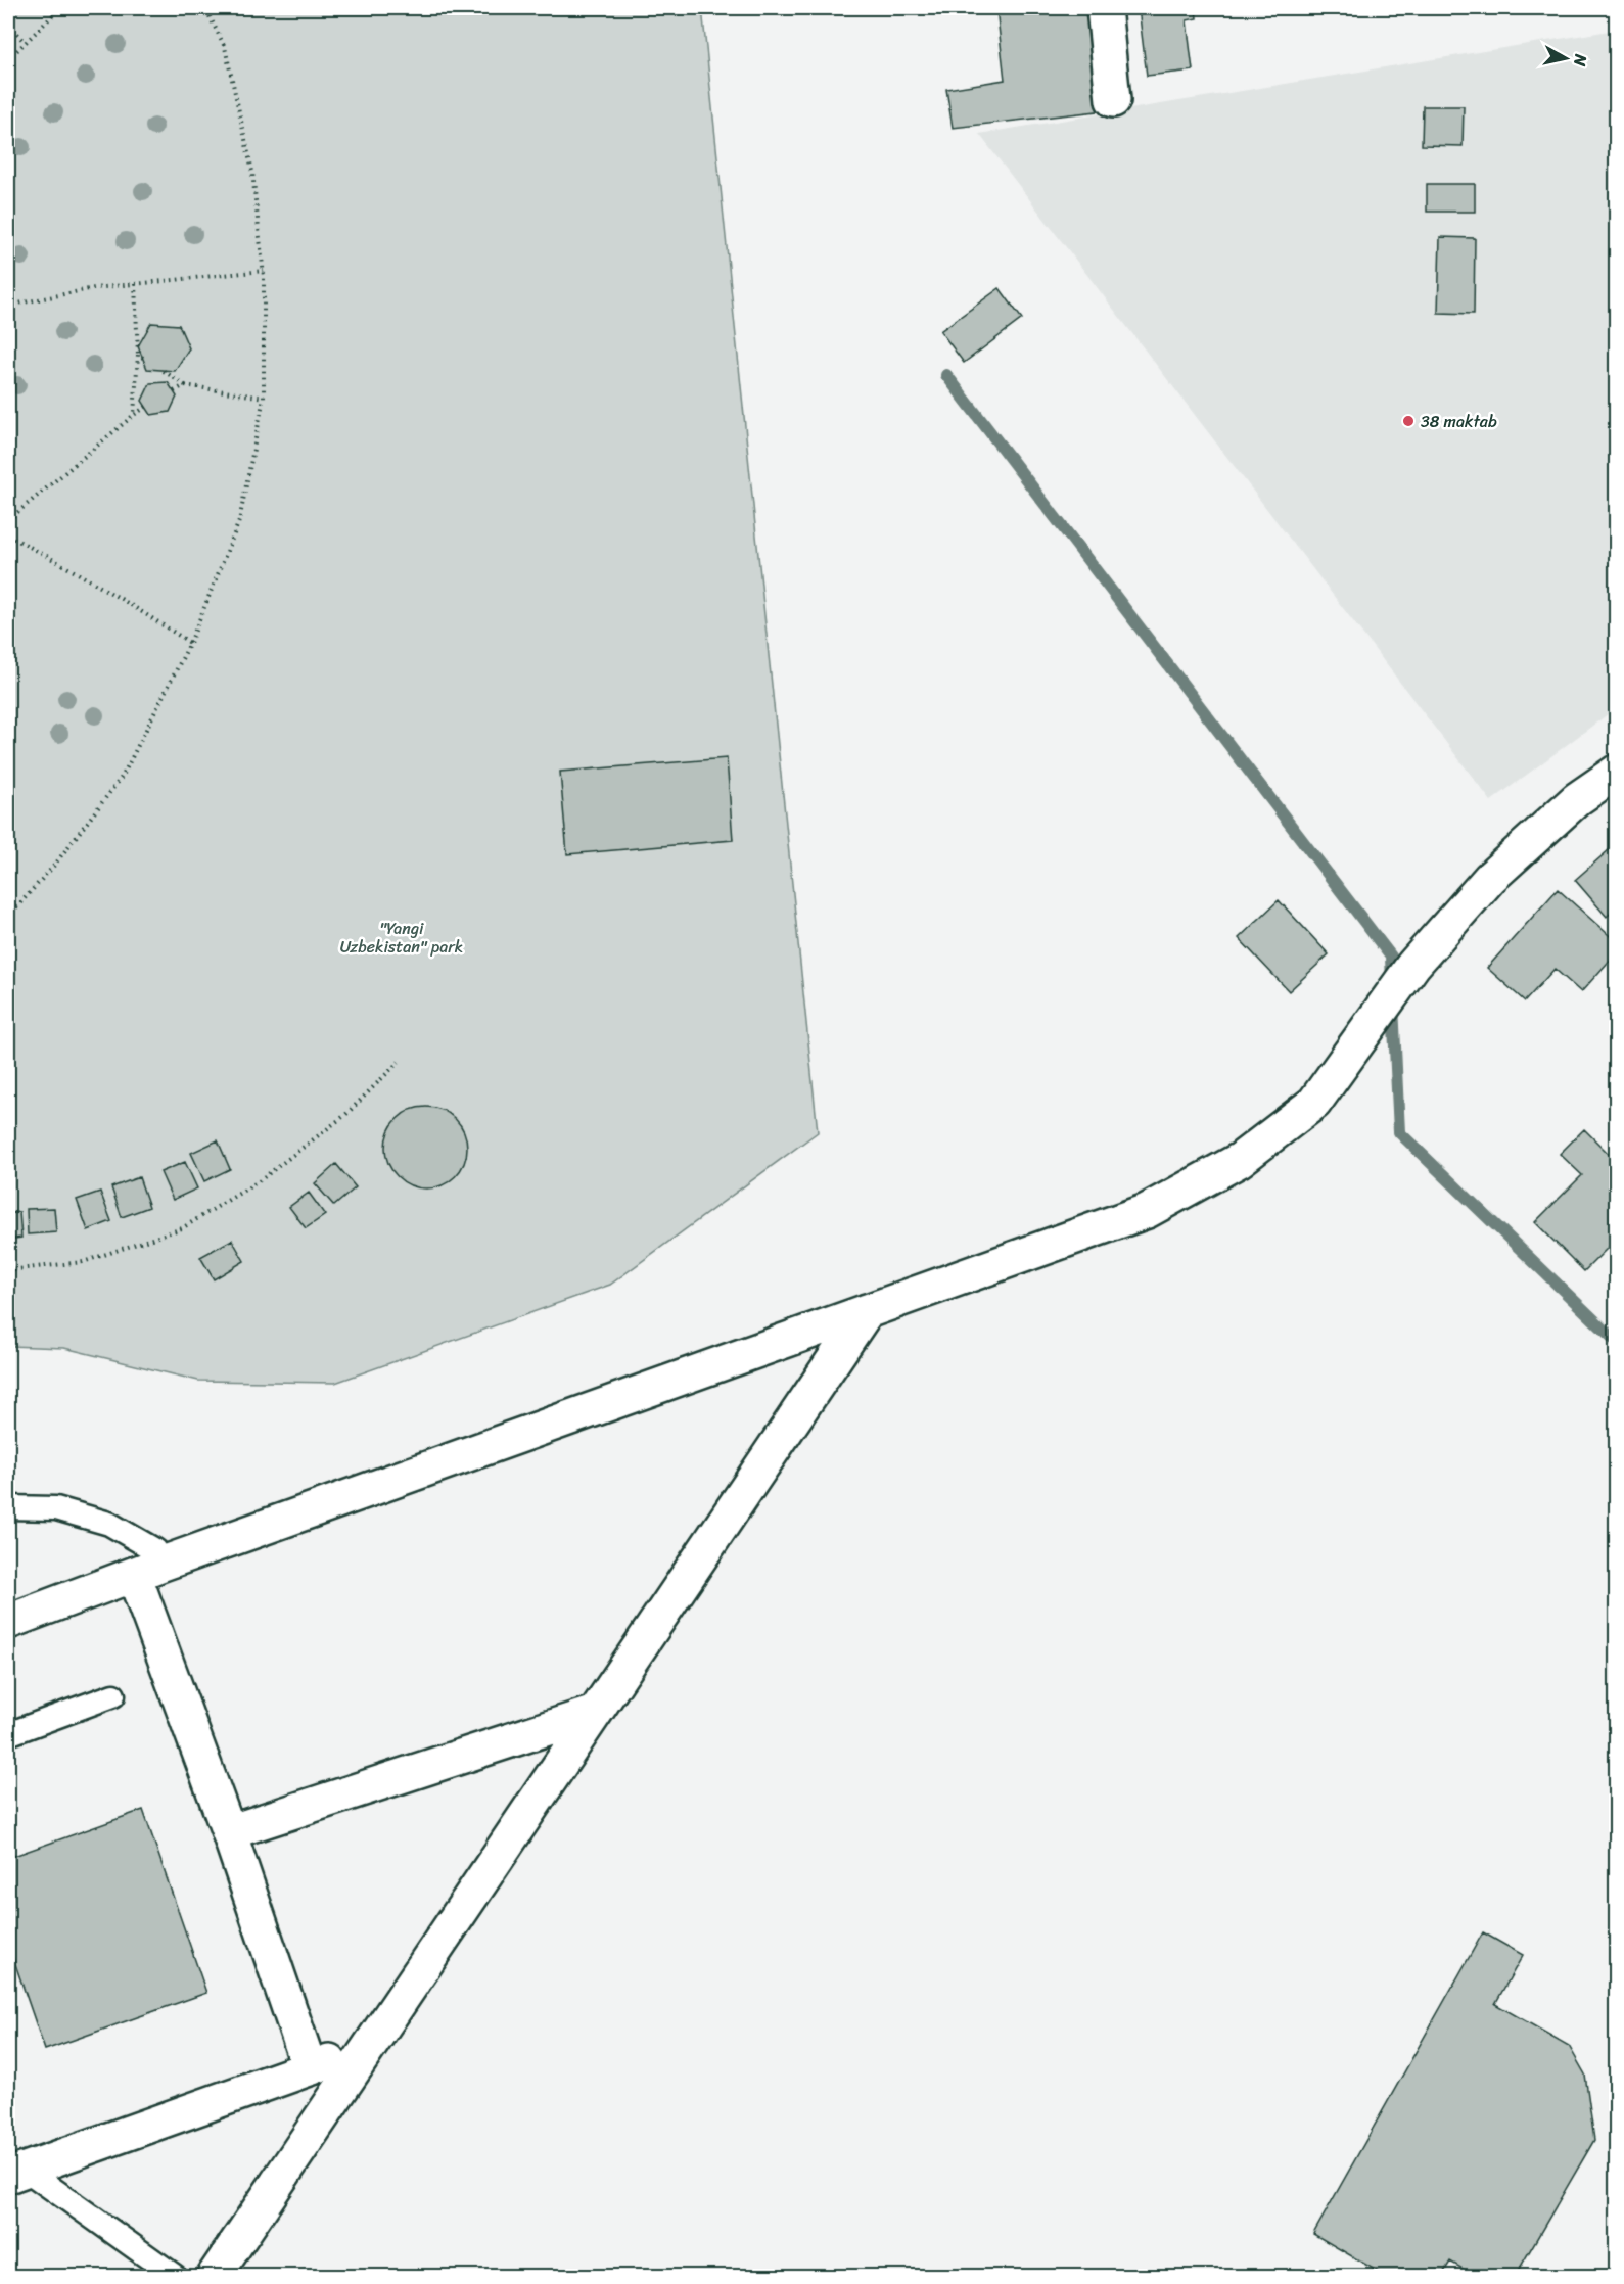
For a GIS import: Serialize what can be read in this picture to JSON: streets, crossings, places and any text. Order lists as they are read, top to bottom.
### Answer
{
  "parks": ["\"Yangi Uzbekistan\" park"],
  "places": ["38 maktab"],
  "north": "right"
}
